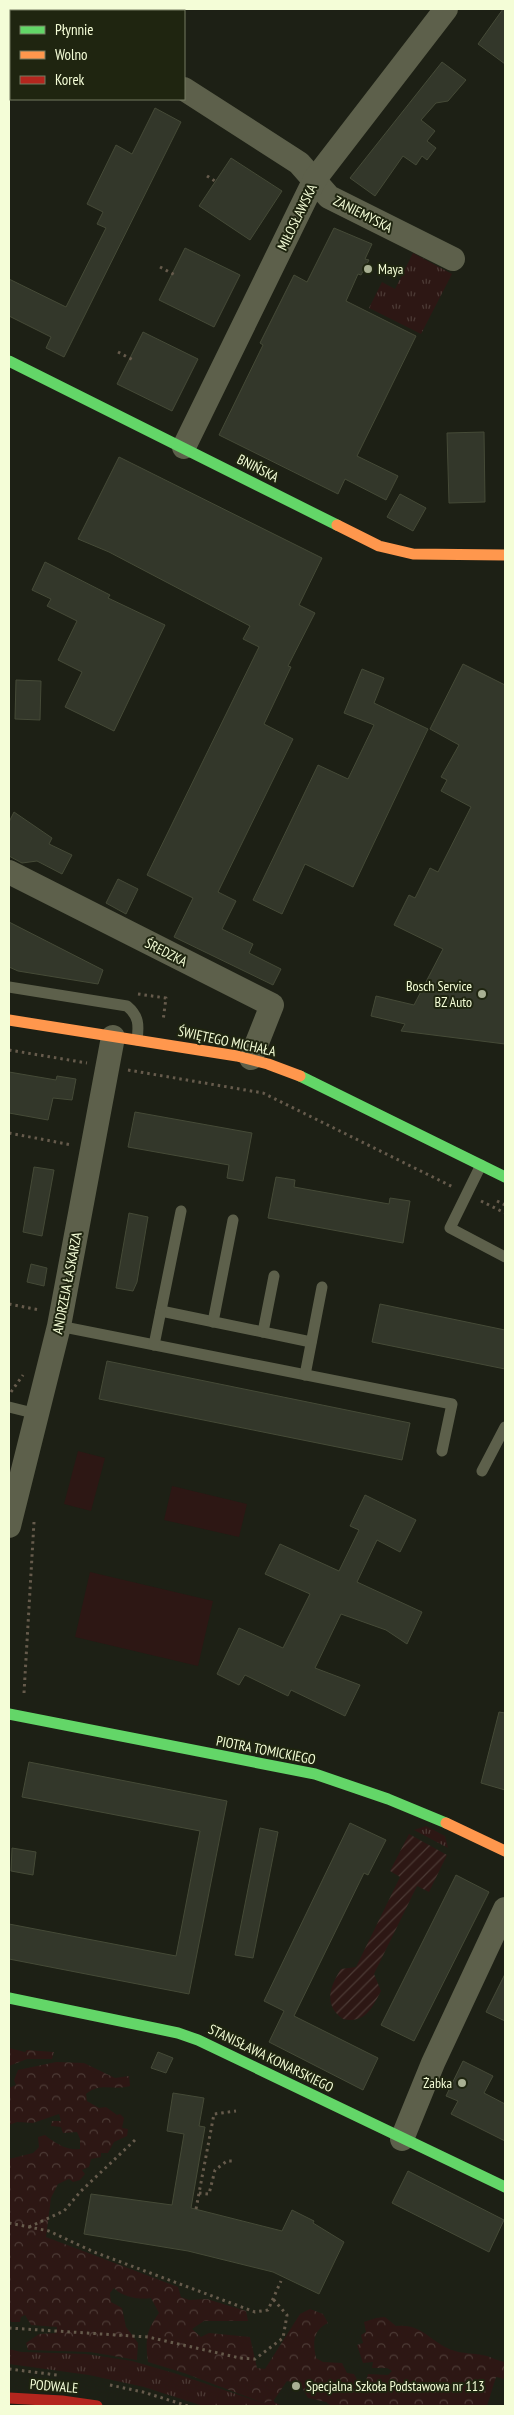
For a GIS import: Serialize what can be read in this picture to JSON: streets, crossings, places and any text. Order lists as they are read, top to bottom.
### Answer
{
  "streets": {
    "street": [
      "ZANIEMYSKA",
      "MIŁOSŁAWSKA",
      "BNIŃSKA",
      "ŚREDZKA",
      "ŚWIĘTEGO MICHAŁA",
      "ANDRZEJA ŁASKARZA",
      "PIOTRA TOMICKIEGO",
      "STANISŁAWA KONARSKIEGO",
      "PODWALE"
    ]
  },
  "crossings": [
    ["ZANIEMYSKA", "MIŁOSŁAWSKA"],
    ["MIŁOSŁAWSKA", "BNIŃSKA"],
    ["ŚREDZKA", "ŚWIĘTEGO MICHAŁA"],
    ["ŚWIĘTEGO MICHAŁA", "ANDRZEJA ŁASKARZA"]
  ],
  "places": [
    "Maya",
    "Bosch Service BZ Auto",
    "Żabka",
    "Specjalna Szkoła Podstawowa nr 113"
  ],
  "legend": ["Płynnie", "Wolno", "Korek"]
}
